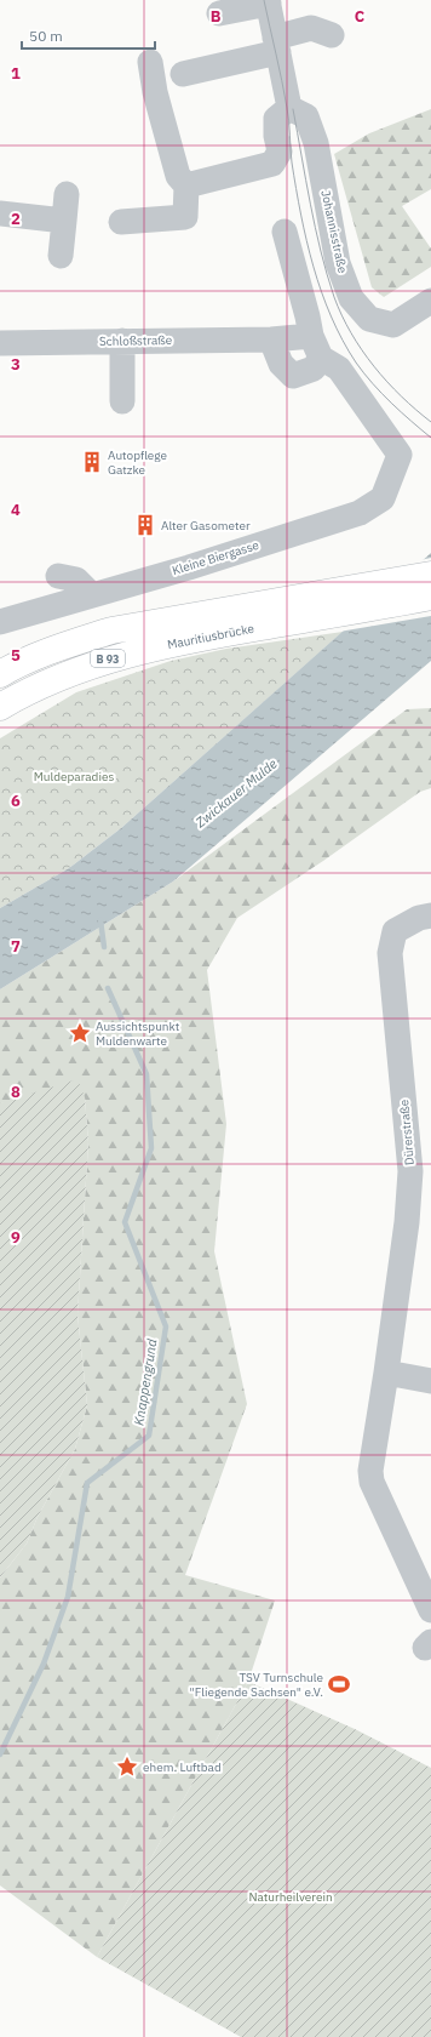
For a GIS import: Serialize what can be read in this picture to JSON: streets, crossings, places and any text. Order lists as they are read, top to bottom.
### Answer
{
  "streets": {
    "main road": ["Mauritiusbrücke", "B 93"],
    "street": [
      "Johannisstraße",
      "Schloßstraße",
      "Kleine Biergasse",
      "Dürerstraße"
    ]
  },
  "crossings": [
    ["Schloßstraße", "Kleine Biergasse"]
  ],
  "water": ["Zwickauer Mulde", "Knappengrund"],
  "parks": ["Muldeparadies", "Naturheilverein"],
  "places": {
    "building": ["Autopflege Gatzke", "Alter Gasometer"],
    "place": ["Aussichtspunkt Muldenwarte", "ehem. Luftbad"],
    "sports": ["TSV Turnschule \"Fliegende Sachsen\" e.V."]
  },
  "scale_bar": "50 m",
  "grid": {
    "columns": ["B", "C"],
    "rows": [
      "1",
      "2",
      "3",
      "4",
      "5",
      "6",
      "7",
      "8",
      "9"
    ]
  }
}
